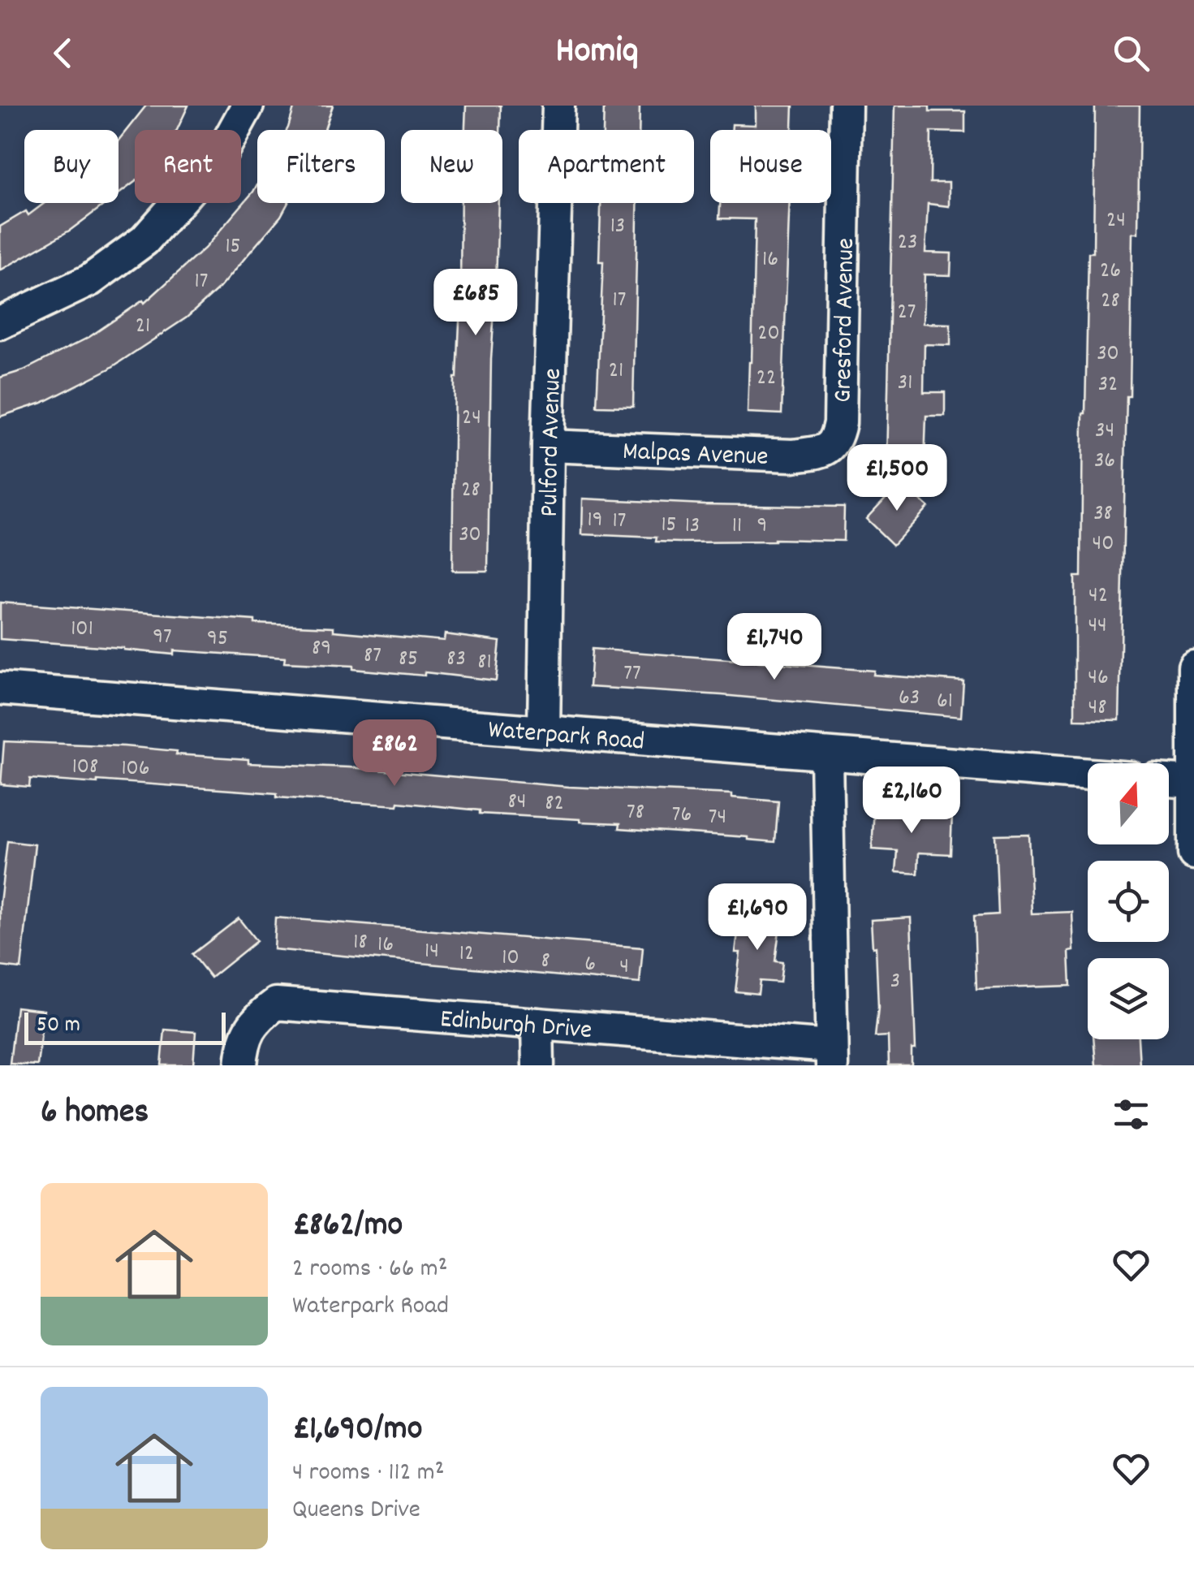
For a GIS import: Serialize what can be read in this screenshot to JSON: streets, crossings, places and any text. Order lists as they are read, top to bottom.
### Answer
{
  "streets": {
    "street": [
      "Gresford Avenue",
      "Pulford Avenue",
      "Malpas Avenue",
      "Waterpark Road",
      "Edinburgh Drive"
    ]
  },
  "crossings": [
    ["Gresford Avenue", "Malpas Avenue"],
    ["Pulford Avenue", "Malpas Avenue"],
    ["Pulford Avenue", "Waterpark Road"]
  ],
  "house_numbers": [
    "24",
    "13",
    "23",
    "15",
    "16",
    "26",
    "17",
    "17",
    "28",
    "27",
    "21",
    "20",
    "30",
    "21",
    "22",
    "31",
    "32",
    "24",
    "34",
    "36",
    "28",
    "38",
    "19",
    "17",
    "15",
    "13",
    "11",
    "9",
    "30",
    "40",
    "42",
    "44",
    "101",
    "97",
    "95",
    "89",
    "87",
    "85",
    "83",
    "81",
    "77",
    "46",
    "63",
    "61",
    "48",
    "108",
    "106",
    "84",
    "82",
    "78",
    "76",
    "74",
    "18",
    "16",
    "14",
    "12",
    "10",
    "8",
    "6",
    "4",
    "3"
  ],
  "scale_bar": "50 m",
  "north": "top",
  "page": {
    "header": "Homiq",
    "chip": [
      "Buy",
      "Rent",
      "Filters",
      "New",
      "Apartment",
      "House"
    ],
    "price": [
      "£685",
      "£1,500",
      "£1,740",
      "£862",
      "£2,160",
      "£1,690"
    ],
    "scale": "50 m",
    "heading": "6 homes",
    "list": [
      {
        "name": "£862/mo",
        "note": "2 rooms · 66 m² · Waterpark Road"
      },
      {
        "name": "£1,690/mo",
        "note": "4 rooms · 112 m² · Queens Drive"
      }
    ]
  }
}
